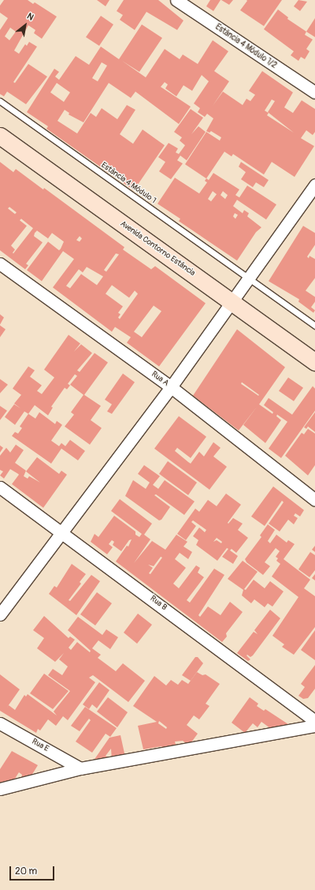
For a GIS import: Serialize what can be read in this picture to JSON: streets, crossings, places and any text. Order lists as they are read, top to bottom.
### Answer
{
  "streets": {
    "street": [
      "Estância 4 Módulo 1/2",
      "Avenida Contorno Estância",
      "Rua A",
      "Rua B",
      "Rua E"
    ],
    "lane": ["Estância 4 Módulo 1"]
  },
  "scale_bar": "20 m",
  "north": "top right"
}
